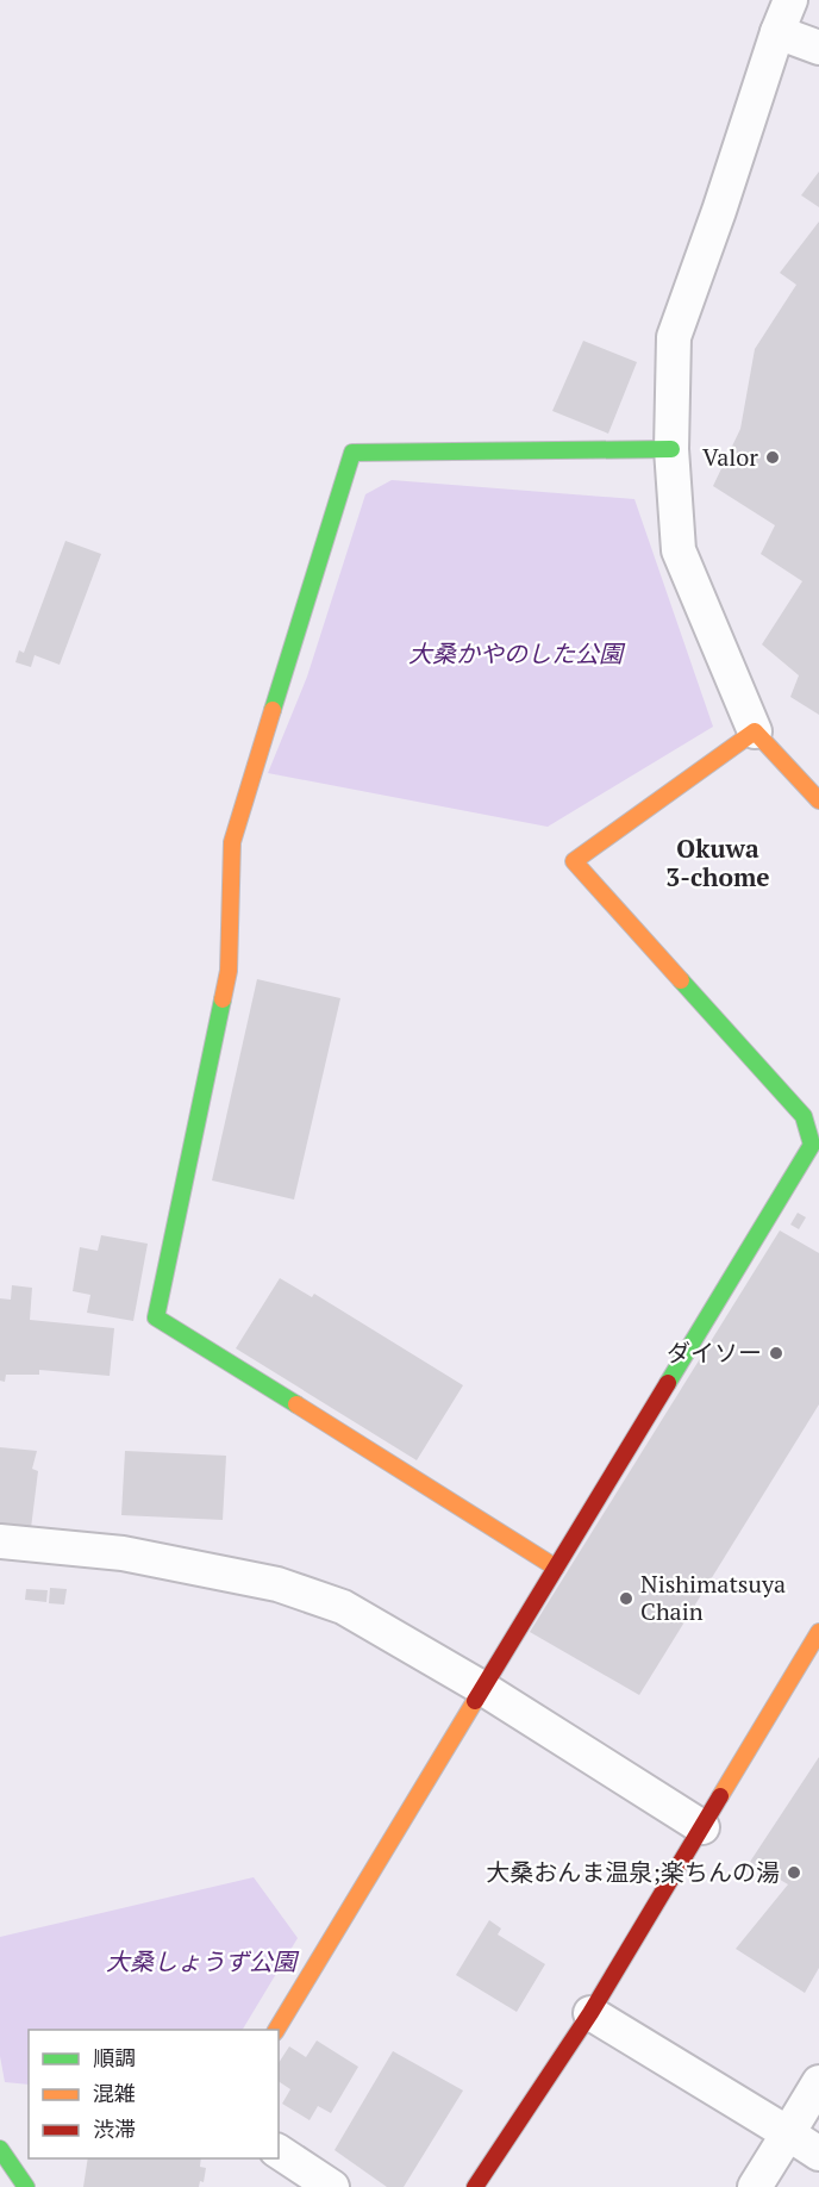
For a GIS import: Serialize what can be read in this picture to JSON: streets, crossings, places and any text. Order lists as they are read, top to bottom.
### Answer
{
  "districts": ["Okuwa 3-chome"],
  "parks": ["大桑かやのした公園", "大桑しょうず公園"],
  "places": [
    "Valor",
    "ダイソー",
    "Nishimatsuya Chain",
    "大桑おんま温泉;楽ちんの湯"
  ],
  "legend": ["順調", "混雑", "渋滞"]
}
